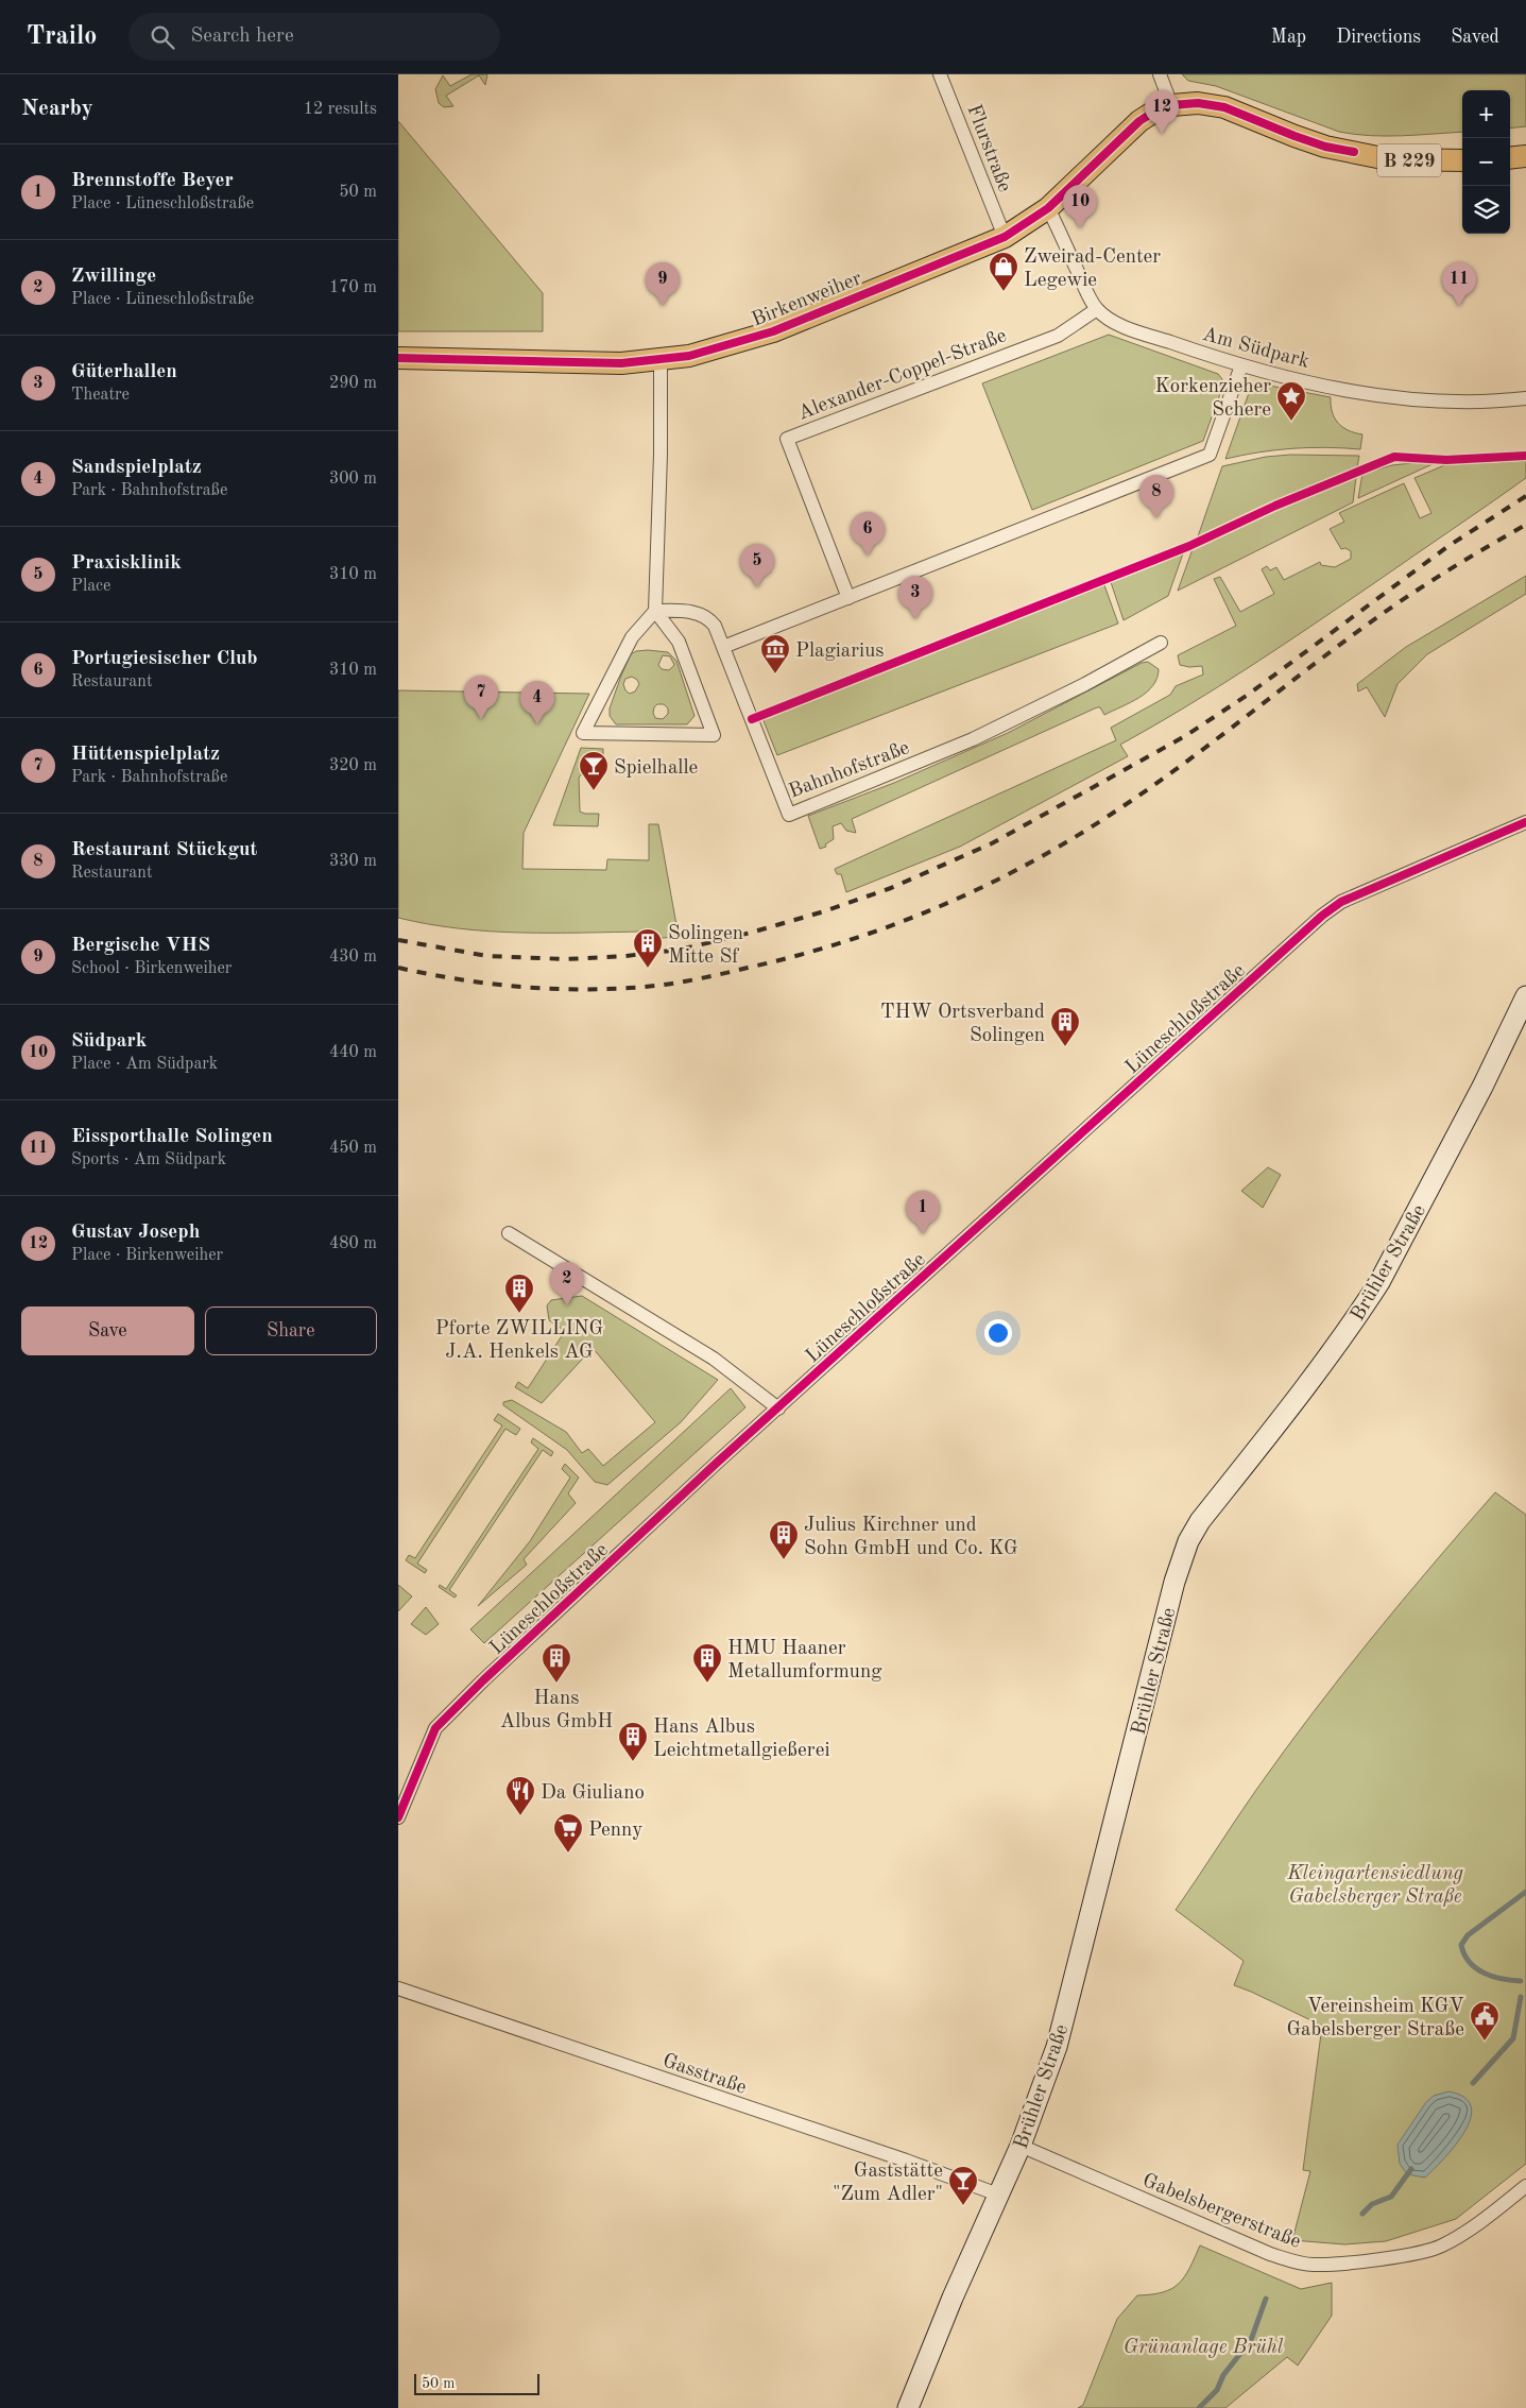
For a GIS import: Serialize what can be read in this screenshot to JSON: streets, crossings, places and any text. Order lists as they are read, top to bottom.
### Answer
{
  "streets": {
    "main road": ["B 229", "Birkenweiher", "Brühler Straße"],
    "street": [
      "Flurstraße",
      "Am Südpark",
      "Alexander-Coppel-Straße",
      "Bahnhofstraße",
      "Lüneschloßstraße",
      "Gasstraße",
      "Gabelsbergerstraße"
    ]
  },
  "crossings": [
    ["Flurstraße", "Birkenweiher"],
    ["B 229", "Birkenweiher"],
    ["Birkenweiher", "Am Südpark"],
    ["Am Südpark", "Alexander-Coppel-Straße"],
    ["Brühler Straße", "Gasstraße"],
    ["Brühler Straße", "Gabelsbergerstraße"]
  ],
  "parks": ["Kleingartensiedlung Gabelsberger Straße", "Grünanlage Brühl"],
  "places": {
    "shop": ["Zweirad-Center Legewie"],
    "place": ["Korkenzieher Schere"],
    "museum": ["Plagiarius"],
    "bar": ["Spielhalle", "Gaststätte \"Zum Adler\""],
    "building": [
      "Solingen Mitte Sf",
      "THW Ortsverband Solingen",
      "Pforte ZWILLING J.A. Henkels AG",
      "Julius Kirchner und Sohn GmbH und Co. KG",
      "Hans Albus GmbH",
      "HMU Haaner Metallumformung",
      "Hans Albus Leichtmetallgießerei"
    ],
    "restaurant": ["Da Giuliano"],
    "supermarket": ["Penny"],
    "public building": ["Vereinsheim KGV Gabelsberger Straße"]
  },
  "scale_bar": "50 m",
  "page": {
    "header": "Trailo",
    "search": "Search here",
    "nav": ["Map", "Directions", "Saved"],
    "heading": ["Nearby", "12 results"],
    "map_buttons": ["+", "−"],
    "pins": [
      "12",
      "10",
      "9",
      "11",
      "8",
      "6",
      "5",
      "3",
      "7",
      "4",
      "1",
      "2"
    ],
    "list": [
      {
        "mark": "1",
        "name": "Brennstoffe Beyer",
        "note": "Place · Lüneschloßstraße",
        "value": "50 m"
      },
      {
        "mark": "2",
        "name": "Zwillinge",
        "note": "Place · Lüneschloßstraße",
        "value": "170 m"
      },
      {
        "mark": "3",
        "name": "Güterhallen",
        "note": "Theatre",
        "value": "290 m"
      },
      {
        "mark": "4",
        "name": "Sandspielplatz",
        "note": "Park · Bahnhofstraße",
        "value": "300 m"
      },
      {
        "mark": "5",
        "name": "Praxisklinik",
        "note": "Place",
        "value": "310 m"
      },
      {
        "mark": "6",
        "name": "Portugiesischer Club",
        "note": "Restaurant",
        "value": "310 m"
      },
      {
        "mark": "7",
        "name": "Hüttenspielplatz",
        "note": "Park · Bahnhofstraße",
        "value": "320 m"
      },
      {
        "mark": "8",
        "name": "Restaurant Stückgut",
        "note": "Restaurant",
        "value": "330 m"
      },
      {
        "mark": "9",
        "name": "Bergische VHS",
        "note": "School · Birkenweiher",
        "value": "430 m"
      },
      {
        "mark": "10",
        "name": "Südpark",
        "note": "Place · Am Südpark",
        "value": "440 m"
      },
      {
        "mark": "11",
        "name": "Eissporthalle Solingen",
        "note": "Sports · Am Südpark",
        "value": "450 m"
      },
      {
        "mark": "12",
        "name": "Gustav Joseph",
        "note": "Place · Birkenweiher",
        "value": "480 m"
      }
    ],
    "buttons": ["Save", "Share"],
    "scale": "50 m"
  }
}
